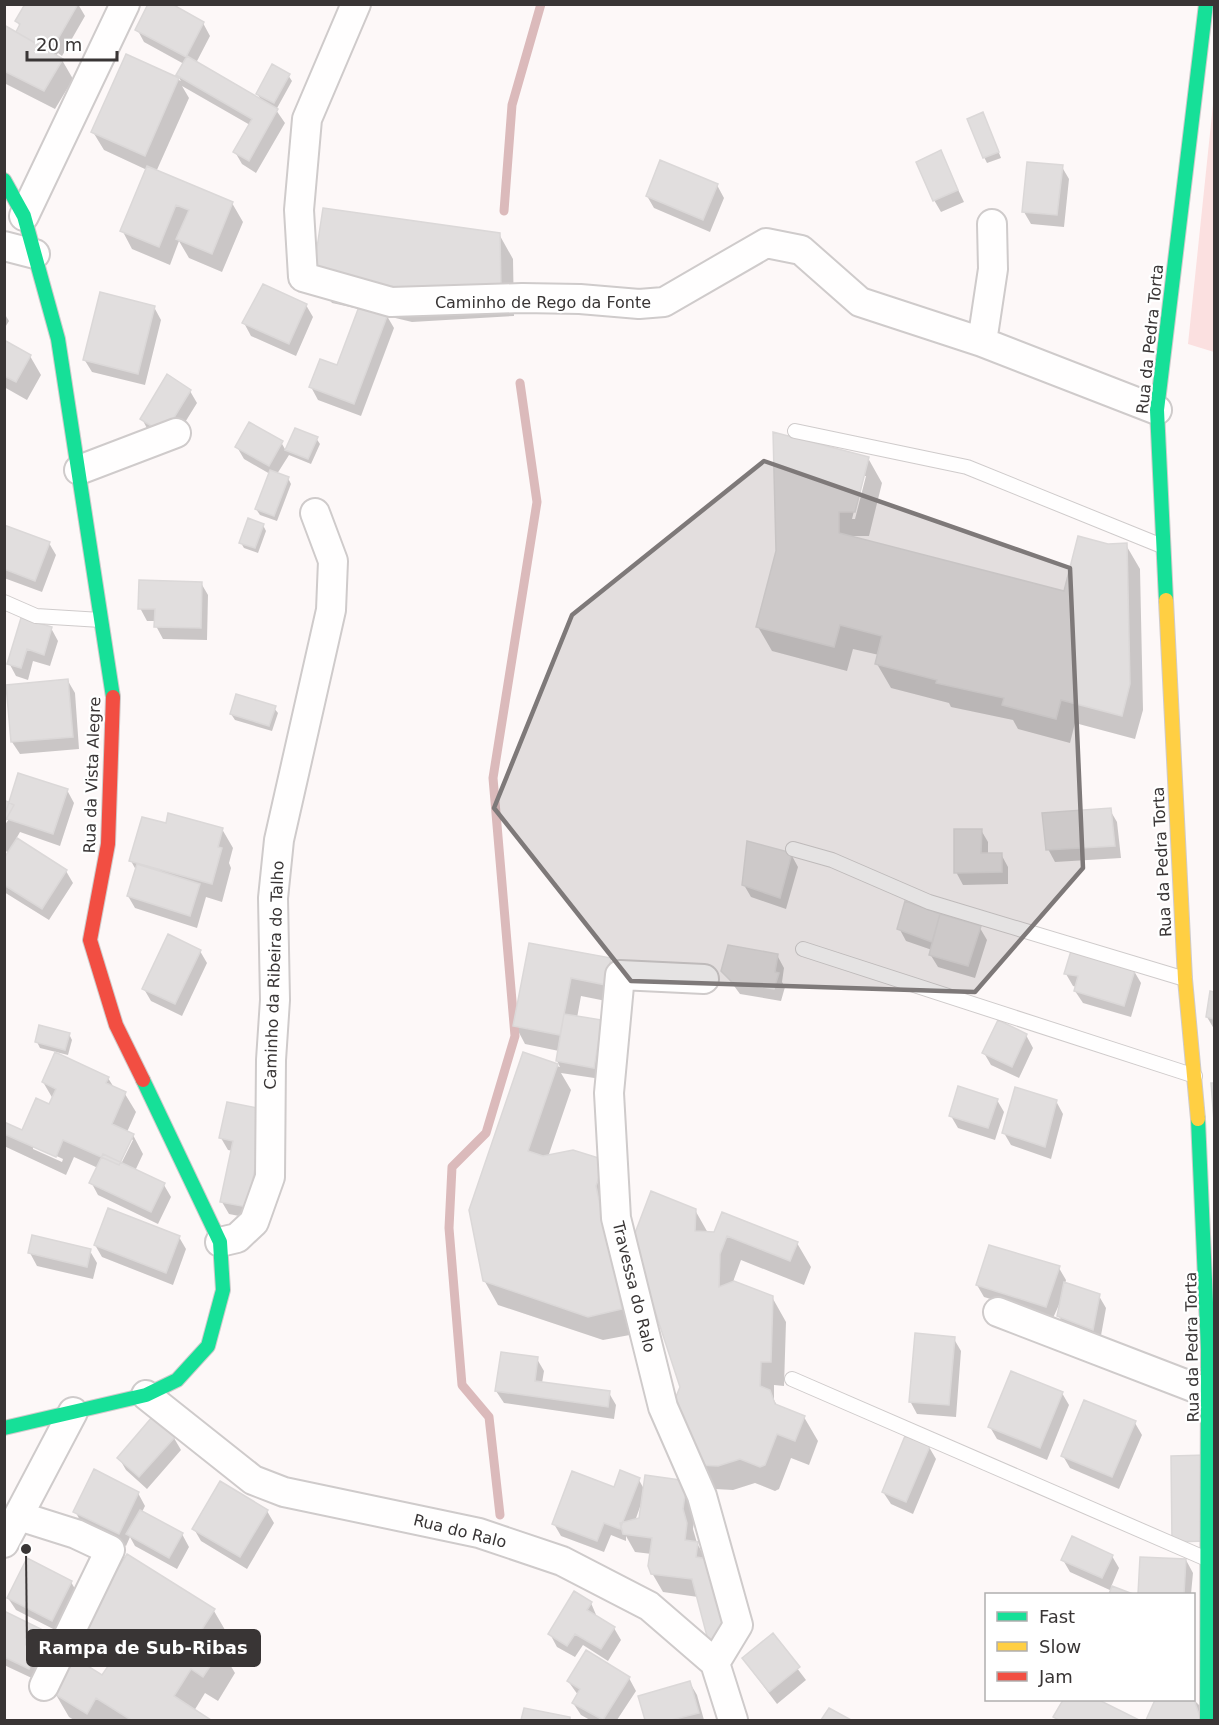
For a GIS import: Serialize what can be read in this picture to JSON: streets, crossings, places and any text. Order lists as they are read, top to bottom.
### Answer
{
  "streets": {
    "street": [
      "Caminho de Rego da Fonte",
      "Rua da Pedra Torta",
      "Rua da Vista Alegre",
      "Caminho da Ribeira do Talho",
      "Travessa do Ralo",
      "Rua do Ralo"
    ]
  },
  "crossings": [
    ["Caminho de Rego da Fonte", "Rua da Pedra Torta"],
    ["Rua da Vista Alegre", "Caminho da Ribeira do Talho"],
    ["Rua da Vista Alegre", "Rua do Ralo"],
    ["Travessa do Ralo", "Rua do Ralo"]
  ],
  "places": ["Rampa de Sub-Ribas"],
  "legend": ["Fast", "Slow", "Jam"],
  "scale_bar": "20 m"
}
